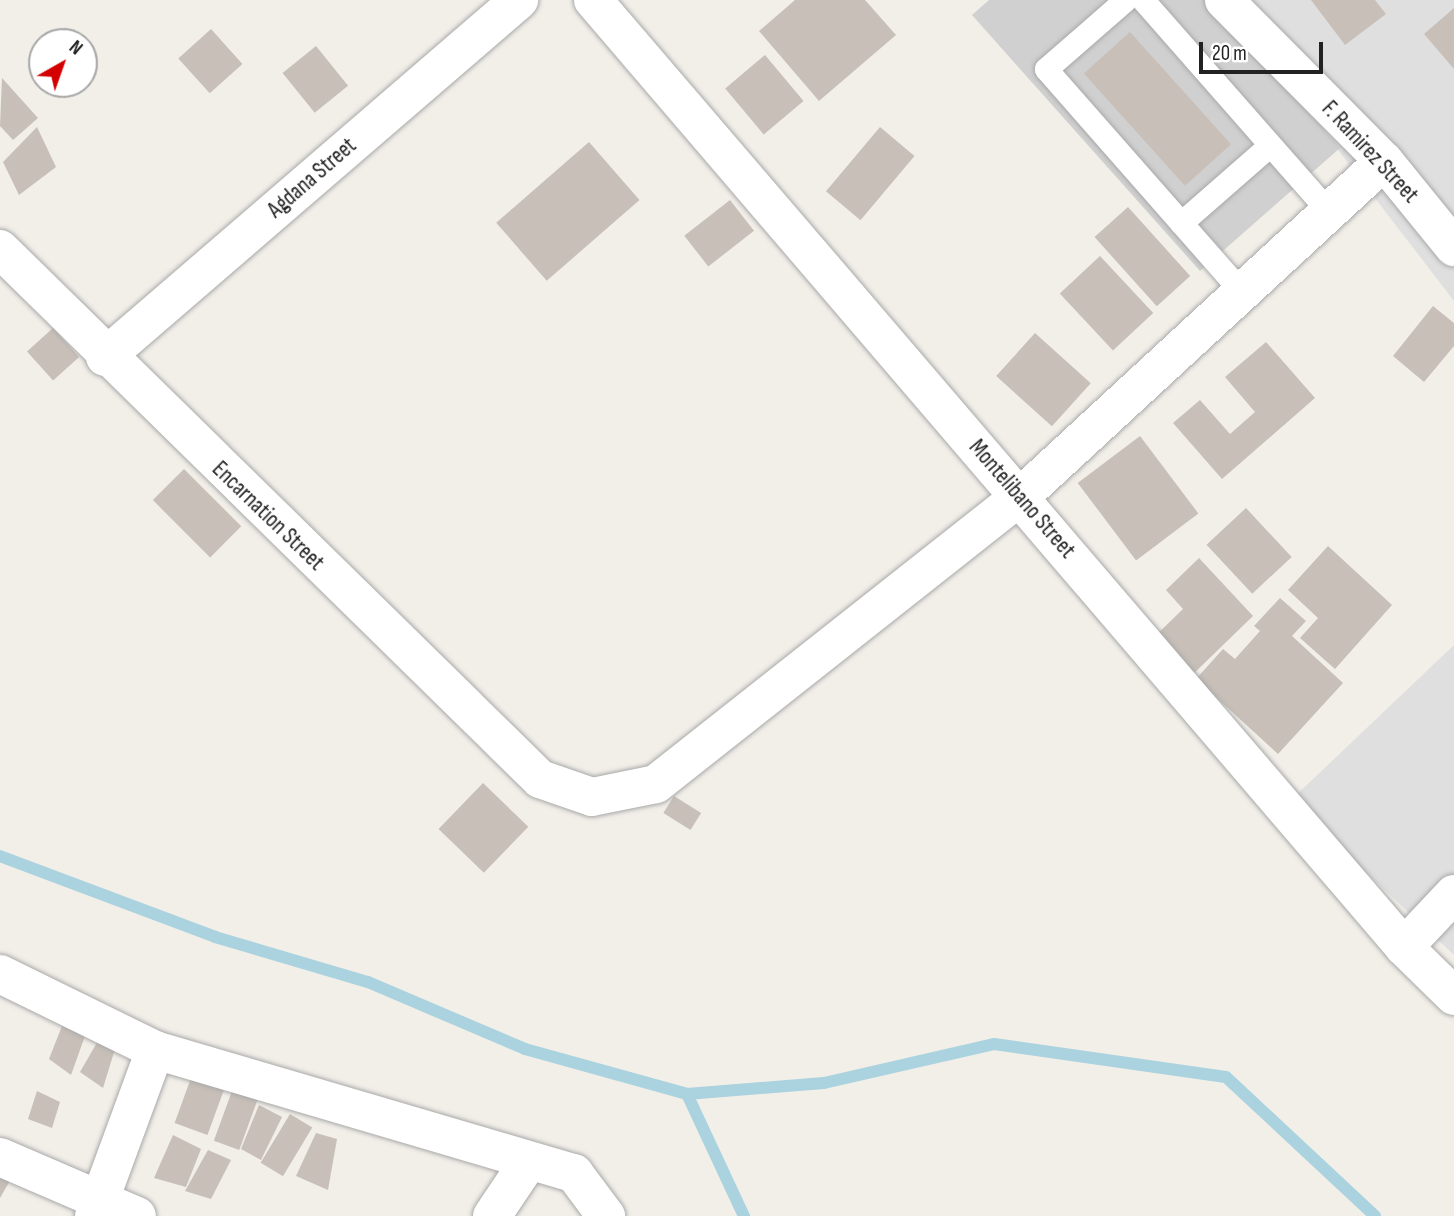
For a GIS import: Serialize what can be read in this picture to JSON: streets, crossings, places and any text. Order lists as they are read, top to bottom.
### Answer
{
  "streets": {
    "street": [
      "F. Ramirez Street",
      "Agdana Street",
      "Montelibano Street",
      "Encarnation Street"
    ]
  },
  "crossings": [
    ["Agdana Street", "Encarnation Street"],
    ["Montelibano Street", "Encarnation Street"]
  ],
  "scale_bar": "20 m",
  "north": "top right"
}
